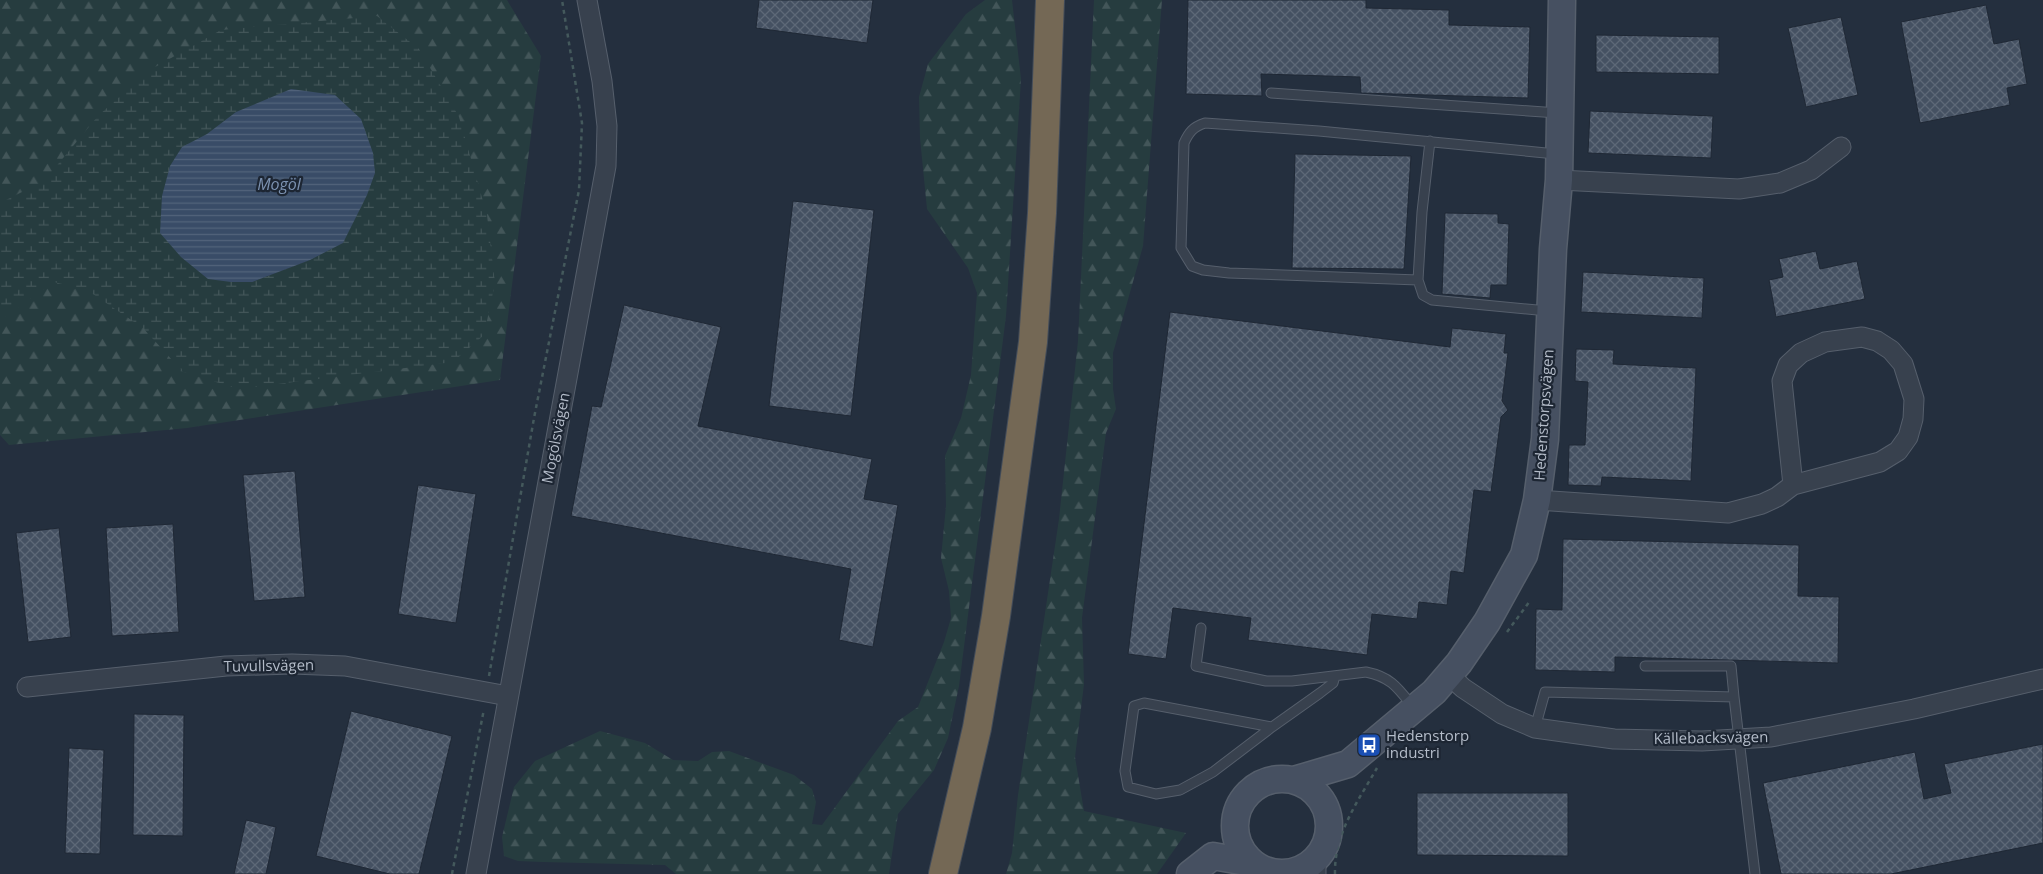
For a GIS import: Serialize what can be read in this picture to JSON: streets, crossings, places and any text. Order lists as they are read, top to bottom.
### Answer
{
  "streets": {
    "street": [
      "Hedenstorpsvägen",
      "Mogölsvägen",
      "Tuvullsvägen",
      "Källebacksvägen"
    ]
  },
  "crossings": [
    ["Hedenstorpsvägen", "Källebacksvägen"],
    ["Mogölsvägen", "Tuvullsvägen"]
  ],
  "water": ["Mogöl"],
  "places": {
    "bus stop": ["Hedenstorp industri"]
  }
}
